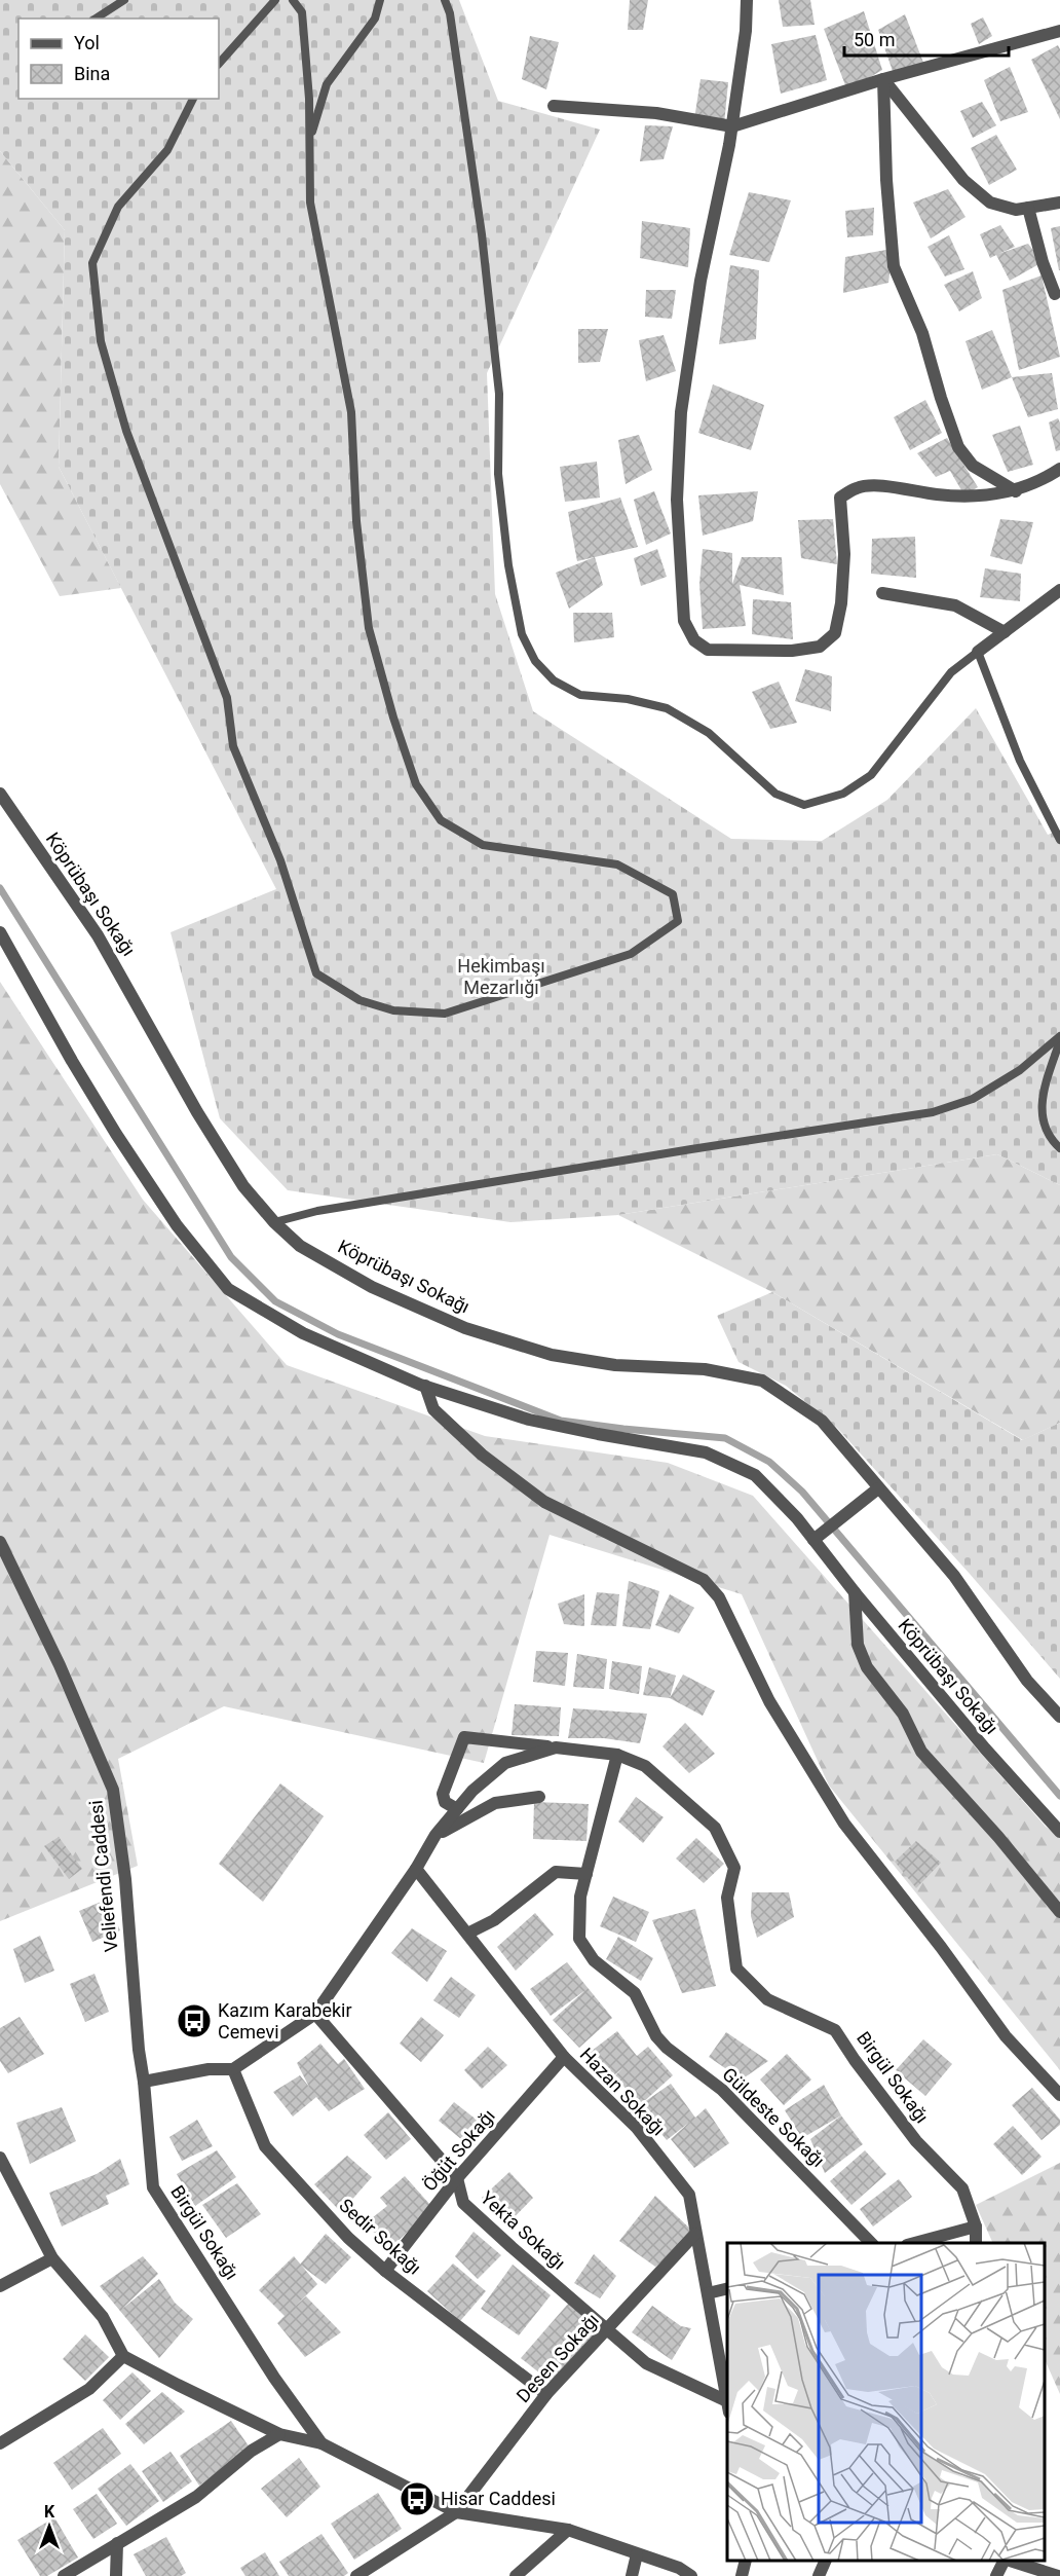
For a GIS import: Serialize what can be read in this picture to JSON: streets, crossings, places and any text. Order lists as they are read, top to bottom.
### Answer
{
  "streets": {
    "street": [
      "Köprübaşı Sokağı",
      "Veliefendi Caddesi",
      "Birgül Sokağı",
      "Hazan Sokağı",
      "Güldeste Sokağı",
      "Öğüt Sokağı",
      "Yekta Sokağı",
      "Sedir Sokağı",
      "Desen Sokağı"
    ]
  },
  "crossings": [
    ["Veliefendi Caddesi", "Birgül Sokağı"],
    ["Birgül Sokağı", "Hazan Sokağı"],
    ["Birgül Sokağı", "Güldeste Sokağı"],
    ["Birgül Sokağı", "Yekta Sokağı"],
    ["Birgül Sokağı", "Sedir Sokağı"],
    ["Hazan Sokağı", "Öğüt Sokağı"],
    ["Hazan Sokağı", "Desen Sokağı"],
    ["Öğüt Sokağı", "Yekta Sokağı"],
    ["Öğüt Sokağı", "Sedir Sokağı"],
    ["Yekta Sokağı", "Desen Sokağı"],
    ["Sedir Sokağı", "Desen Sokağı"]
  ],
  "parks": ["Hekimbaşı Mezarlığı"],
  "places": {
    "bus stop": ["Kazım Karabekir Cemevi", "Hisar Caddesi"]
  },
  "legend": ["Yol", "Bina"],
  "scale_bar": "50 m",
  "north": "top"
}
